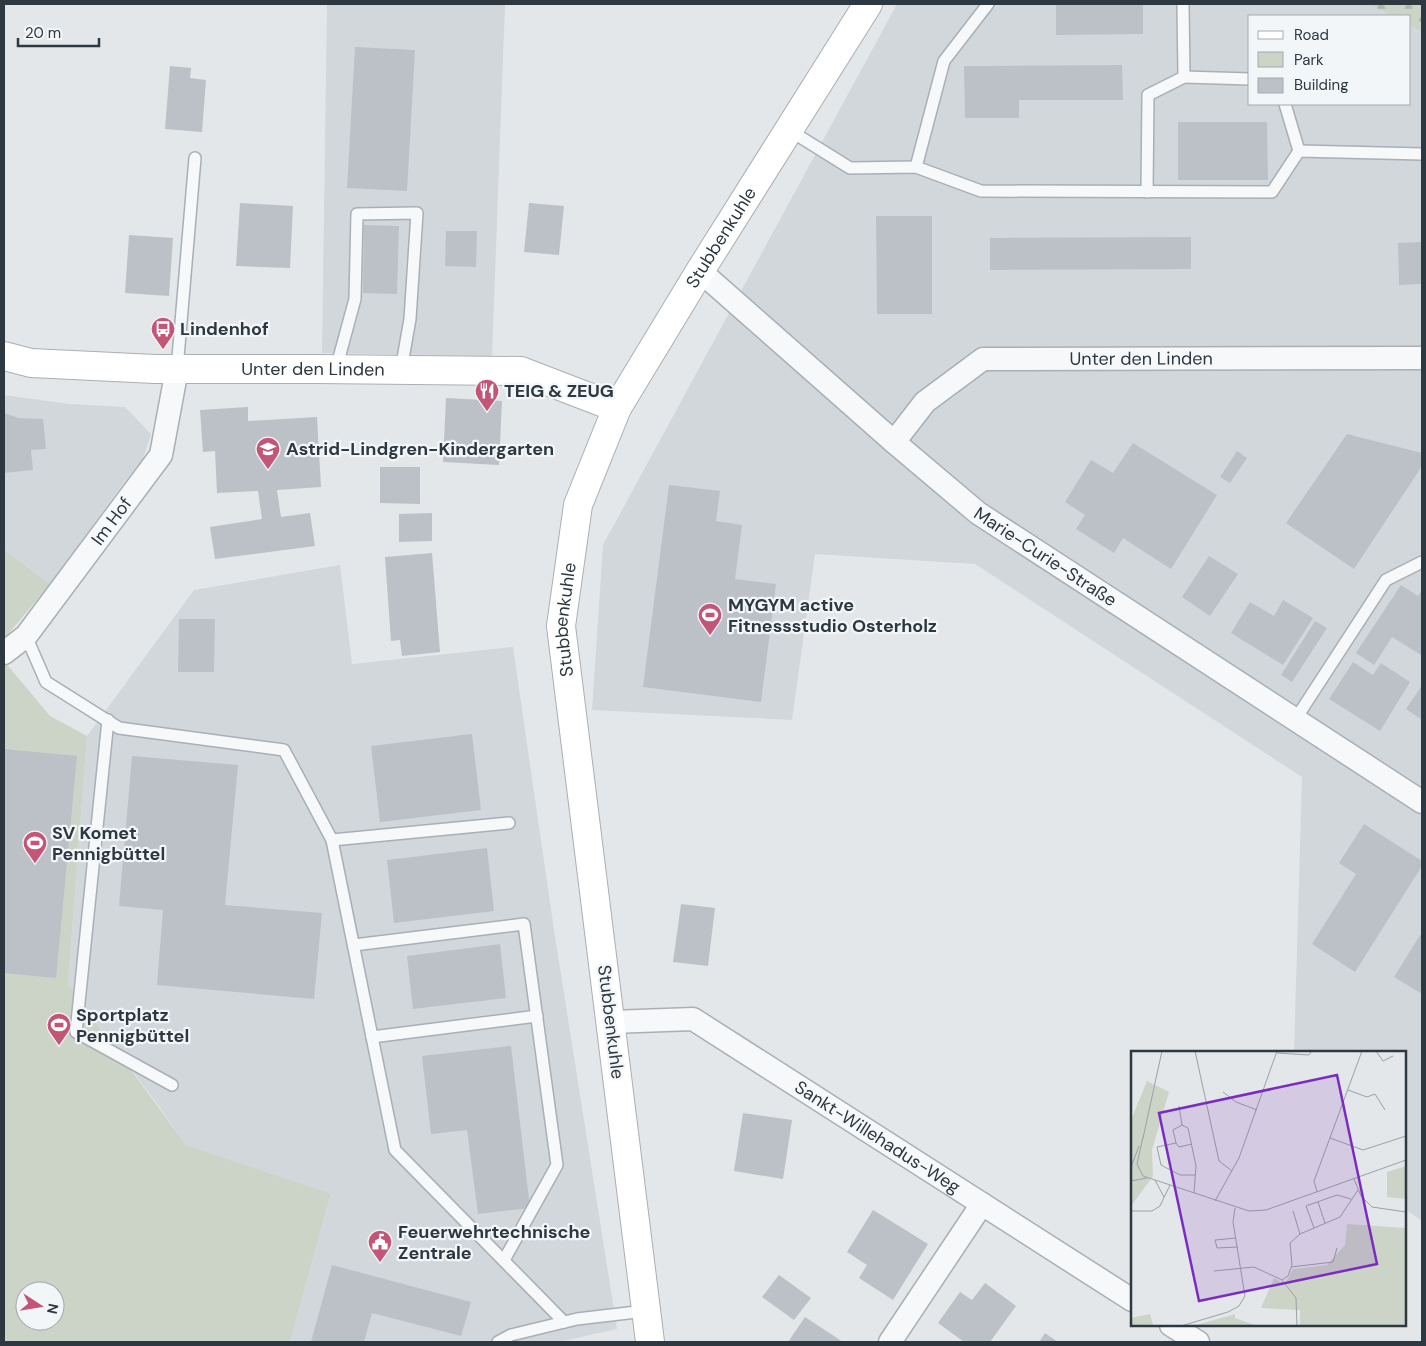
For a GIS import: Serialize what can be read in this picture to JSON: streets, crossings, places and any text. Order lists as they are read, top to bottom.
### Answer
{
  "streets": {
    "main road": ["Stubbenkuhle", "Unter den Linden"],
    "street": ["Im Hof", "Marie-Curie-Straße", "Sankt-Willehadus-Weg"]
  },
  "crossings": [
    ["Stubbenkuhle", "Unter den Linden"],
    ["Stubbenkuhle", "Marie-Curie-Straße"],
    ["Stubbenkuhle", "Sankt-Willehadus-Weg"],
    ["Unter den Linden", "Im Hof"],
    ["Unter den Linden", "Marie-Curie-Straße"]
  ],
  "places": {
    "bus stop": ["Lindenhof"],
    "restaurant": ["TEIG & ZEUG"],
    "school or university": ["Astrid-Lindgren-Kindergarten"],
    "sports": ["MYGYM active Fitnessstudio Osterholz", "SV Komet Pennigbüttel", "Sportplatz Pennigbüttel"],
    "public building": ["Feuerwehrtechnische Zentrale"]
  },
  "legend": ["Road", "Park", "Building"],
  "scale_bar": "20 m",
  "north": "right"
}
